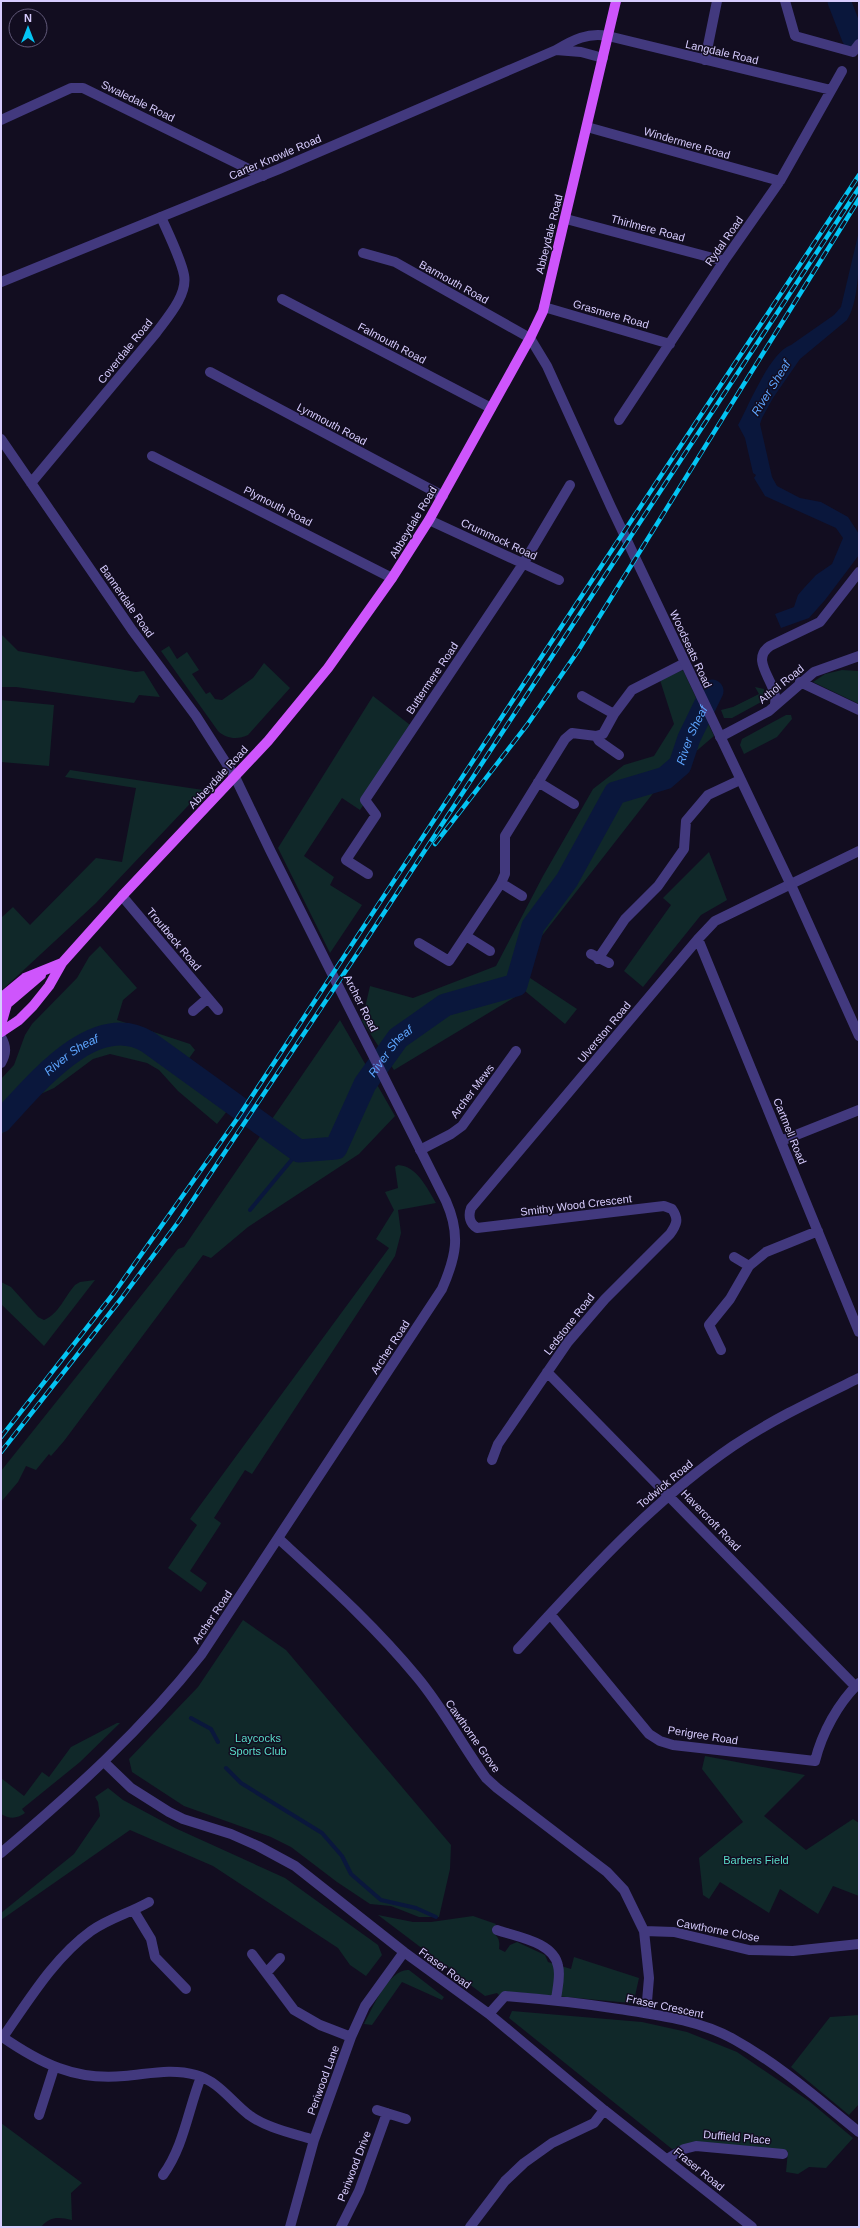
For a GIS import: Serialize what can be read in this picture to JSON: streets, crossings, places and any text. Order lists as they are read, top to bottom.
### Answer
{
  "streets": {
    "main road": ["Abbeydale Road"],
    "street": [
      "Langdale Road",
      "Swaledale Road",
      "Windermere Road",
      "Carter Knowle Road",
      "Thirlmere Road",
      "Rydal Road",
      "Barmouth Road",
      "Grasmere Road",
      "Falmouth Road",
      "Coverdale Road",
      "Lynmouth Road",
      "Plymouth Road",
      "Crummock Road",
      "Bannerdale Road",
      "Woodseats Road",
      "Buttermere Road",
      "Athol Road",
      "Troutbeck Road",
      "Archer Road",
      "Ulverston Road",
      "Archer Mews",
      "Cartmell Road",
      "Smithy Wood Crescent",
      "Ledstone Road",
      "Todwick Road",
      "Havercroft Road",
      "Perigree Road",
      "Cawthorne Grove",
      "Cawthorne Close",
      "Fraser Road",
      "Fraser Crescent",
      "Periwood Lane",
      "Duffield Place",
      "Periwood Drive"
    ]
  },
  "crossings": [
    ["Langdale Road", "Carter Knowle Road"],
    ["Langdale Road", "Abbeydale Road"],
    ["Langdale Road", "Rydal Road"],
    ["Swaledale Road", "Carter Knowle Road"],
    ["Windermere Road", "Abbeydale Road"],
    ["Windermere Road", "Rydal Road"],
    ["Carter Knowle Road", "Abbeydale Road"],
    ["Carter Knowle Road", "Coverdale Road"],
    ["Thirlmere Road", "Abbeydale Road"],
    ["Thirlmere Road", "Rydal Road"],
    ["Abbeydale Road", "Barmouth Road"],
    ["Abbeydale Road", "Grasmere Road"],
    ["Abbeydale Road", "Falmouth Road"],
    ["Abbeydale Road", "Lynmouth Road"],
    ["Abbeydale Road", "Plymouth Road"],
    ["Abbeydale Road", "Crummock Road"],
    ["Abbeydale Road", "Bannerdale Road"],
    ["Abbeydale Road", "Woodseats Road"],
    ["Abbeydale Road", "Troutbeck Road"],
    ["Abbeydale Road", "Archer Road"],
    ["Rydal Road", "Grasmere Road"],
    ["Barmouth Road", "Woodseats Road"],
    ["Coverdale Road", "Bannerdale Road"],
    ["Crummock Road", "Buttermere Road"],
    ["Bannerdale Road", "Archer Road"],
    ["Woodseats Road", "Athol Road"],
    ["Woodseats Road", "Ulverston Road"],
    ["Archer Road", "Archer Mews"],
    ["Archer Road", "Cawthorne Grove"],
    ["Archer Road", "Fraser Road"],
    ["Ulverston Road", "Cartmell Road"],
    ["Ulverston Road", "Smithy Wood Crescent"],
    ["Smithy Wood Crescent", "Ledstone Road"],
    ["Ledstone Road", "Havercroft Road"],
    ["Todwick Road", "Havercroft Road"],
    ["Todwick Road", "Perigree Road"],
    ["Havercroft Road", "Perigree Road"],
    ["Cawthorne Grove", "Cawthorne Close"],
    ["Cawthorne Grove", "Fraser Crescent"],
    ["Fraser Road", "Fraser Crescent"],
    ["Fraser Road", "Periwood Lane"],
    ["Fraser Road", "Duffield Place"]
  ],
  "water": ["River Sheaf"],
  "parks": ["Laycocks Sports Club", "Barbers Field"],
  "north": "top"
}
